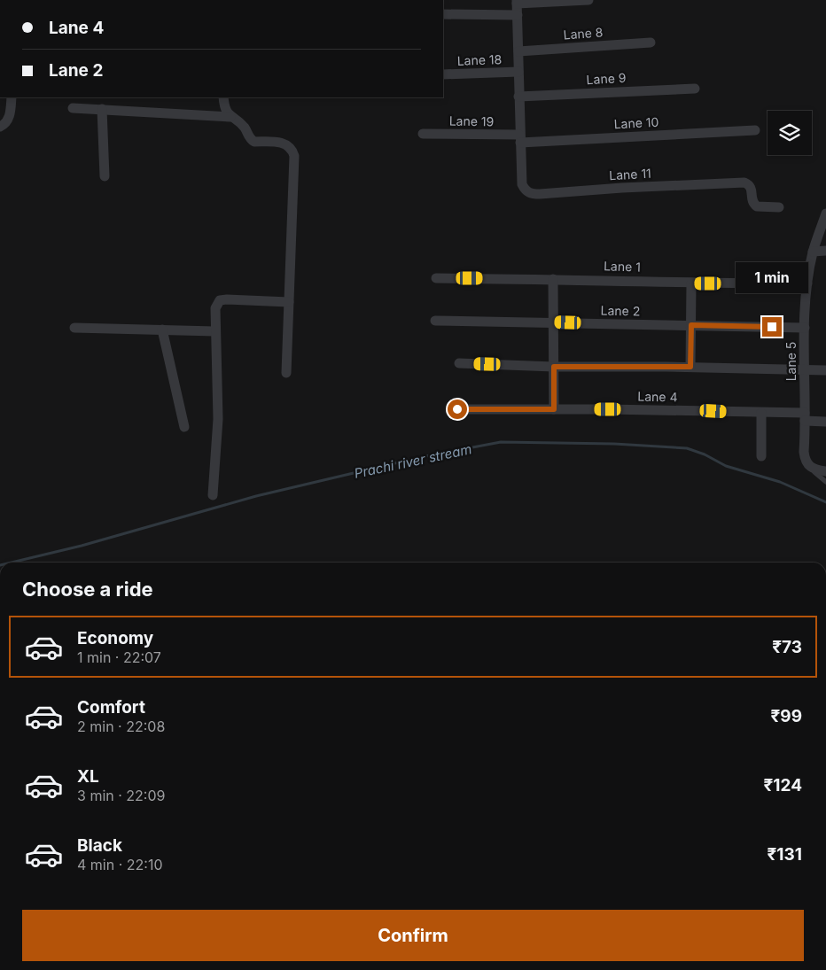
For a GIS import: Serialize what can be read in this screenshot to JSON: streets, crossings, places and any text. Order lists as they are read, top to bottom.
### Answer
{
  "streets": {
    "street": [
      "Lane 8",
      "Lane 18",
      "Lane 9",
      "Lane 19",
      "Lane 10",
      "Lane 11",
      "Lane 1",
      "Lane 2",
      "Lane 5",
      "Lane 4"
    ]
  },
  "crossings": [
    ["Lane 19", "Lane 10"],
    ["Lane 19", "Lane 11"],
    ["Lane 10", "Lane 11"],
    ["Lane 1", "Lane 5"],
    ["Lane 2", "Lane 5"],
    ["Lane 5", "Lane 4"]
  ],
  "water": ["Prachi river stream"],
  "page": {
    "banner": ["Lane 4", "Lane 2"],
    "bubble": "1 min",
    "heading": "Choose a ride",
    "list": [
      {
        "name": "Economy",
        "note": "1 min · 22:07",
        "value": "₹73"
      },
      {
        "name": "Comfort",
        "note": "2 min · 22:08",
        "value": "₹99"
      },
      {
        "name": "XL",
        "note": "3 min · 22:09",
        "value": "₹124"
      },
      {
        "name": "Black",
        "note": "4 min · 22:10",
        "value": "₹131"
      }
    ],
    "buttons": "Confirm"
  }
}
